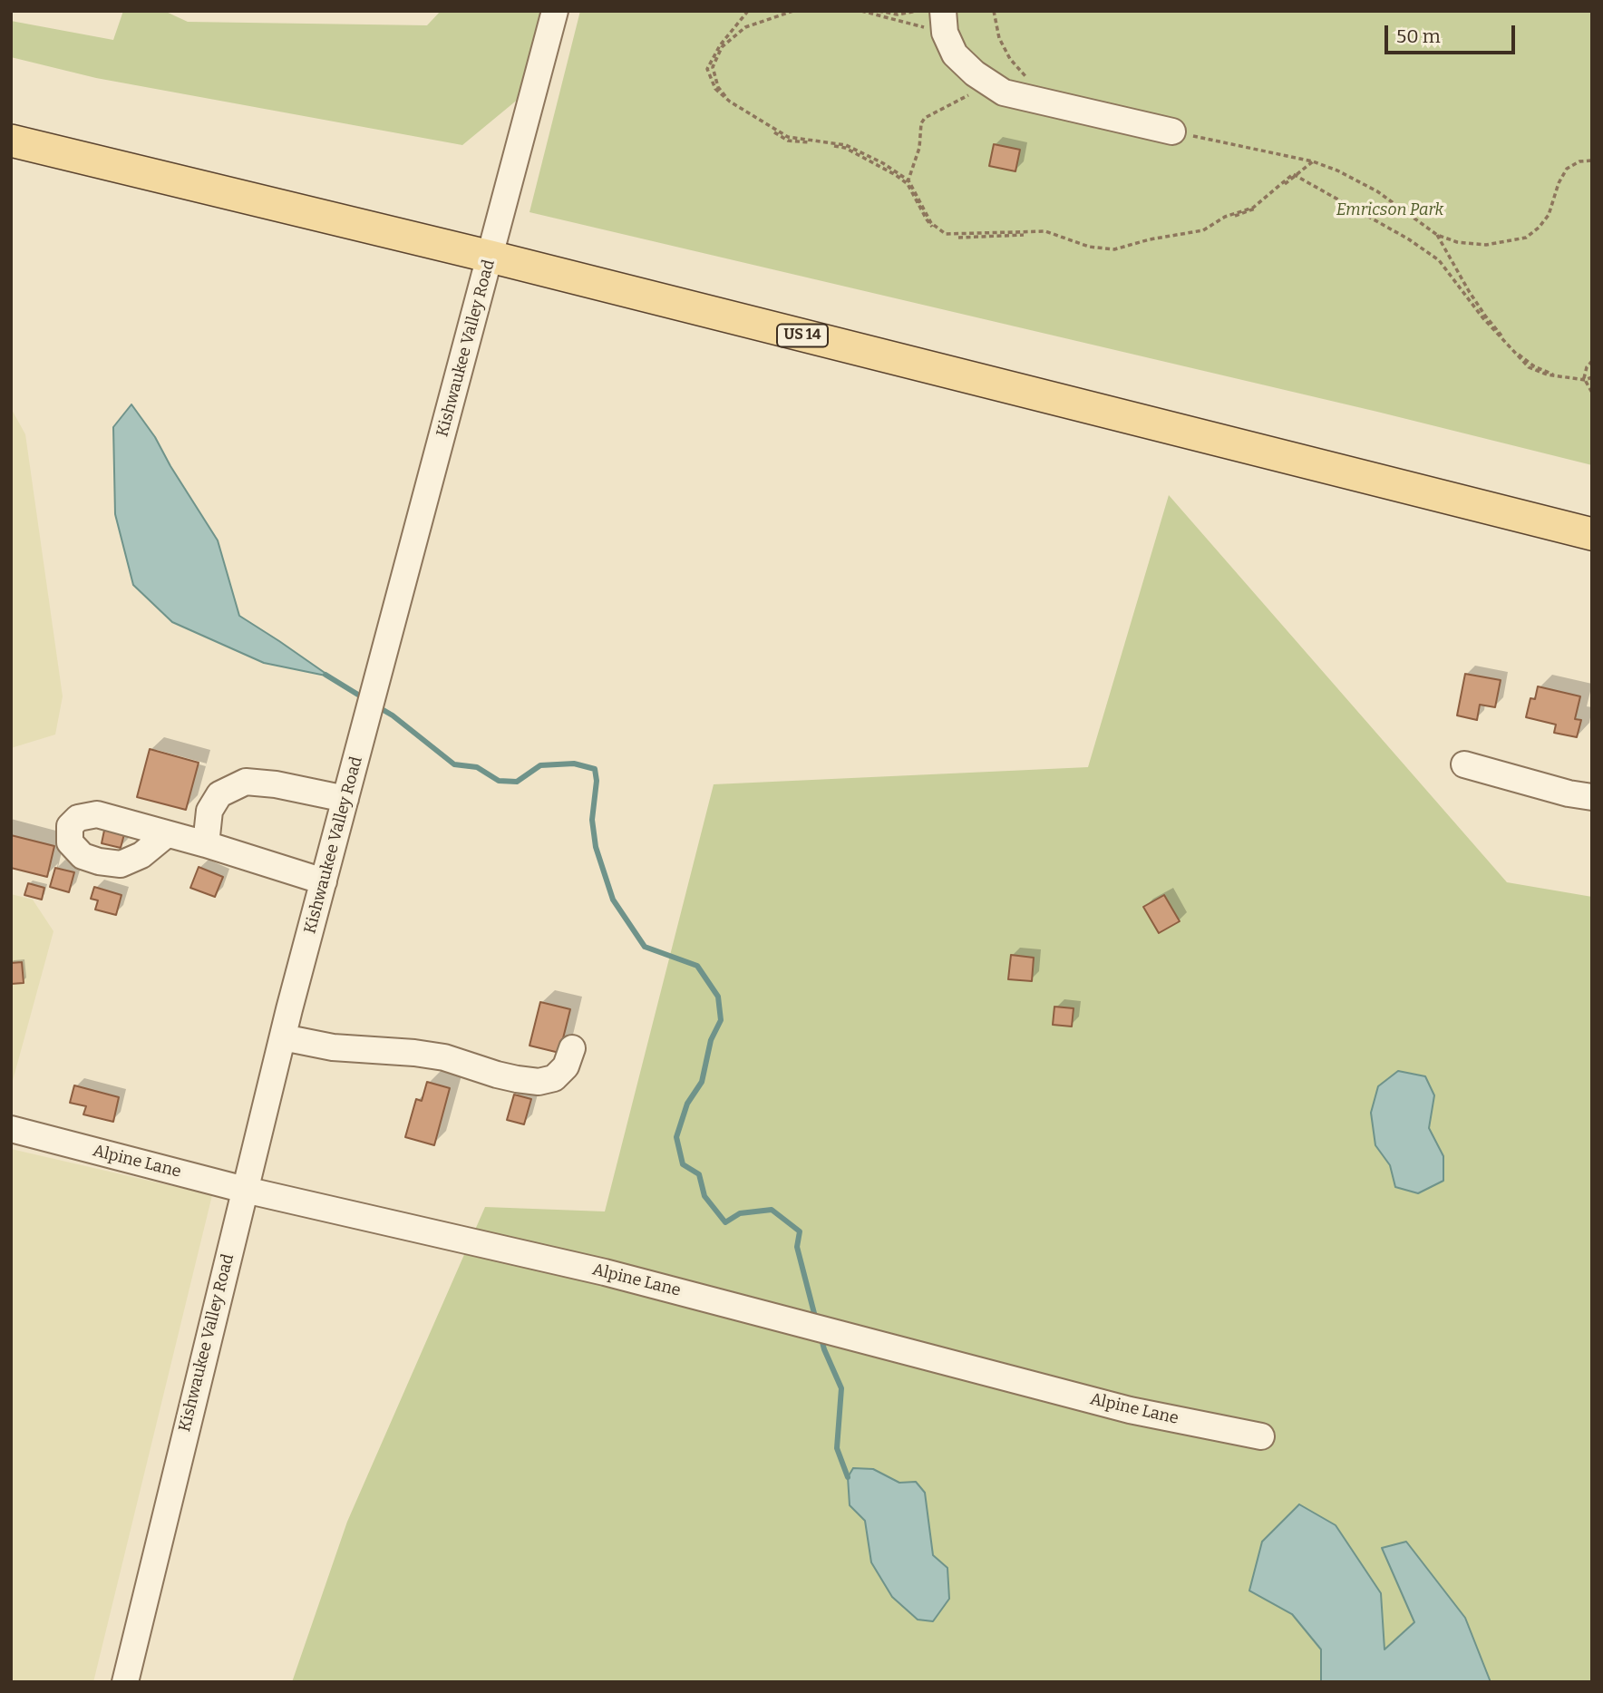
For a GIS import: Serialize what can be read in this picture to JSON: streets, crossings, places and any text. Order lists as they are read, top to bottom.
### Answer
{
  "streets": {
    "main road": ["US 14"],
    "street": ["Kishwaukee Valley Road", "Alpine Lane"]
  },
  "crossings": [
    ["US 14", "Kishwaukee Valley Road"],
    ["Kishwaukee Valley Road", "Alpine Lane"]
  ],
  "parks": ["Emricson Park"],
  "scale_bar": "50 m"
}
